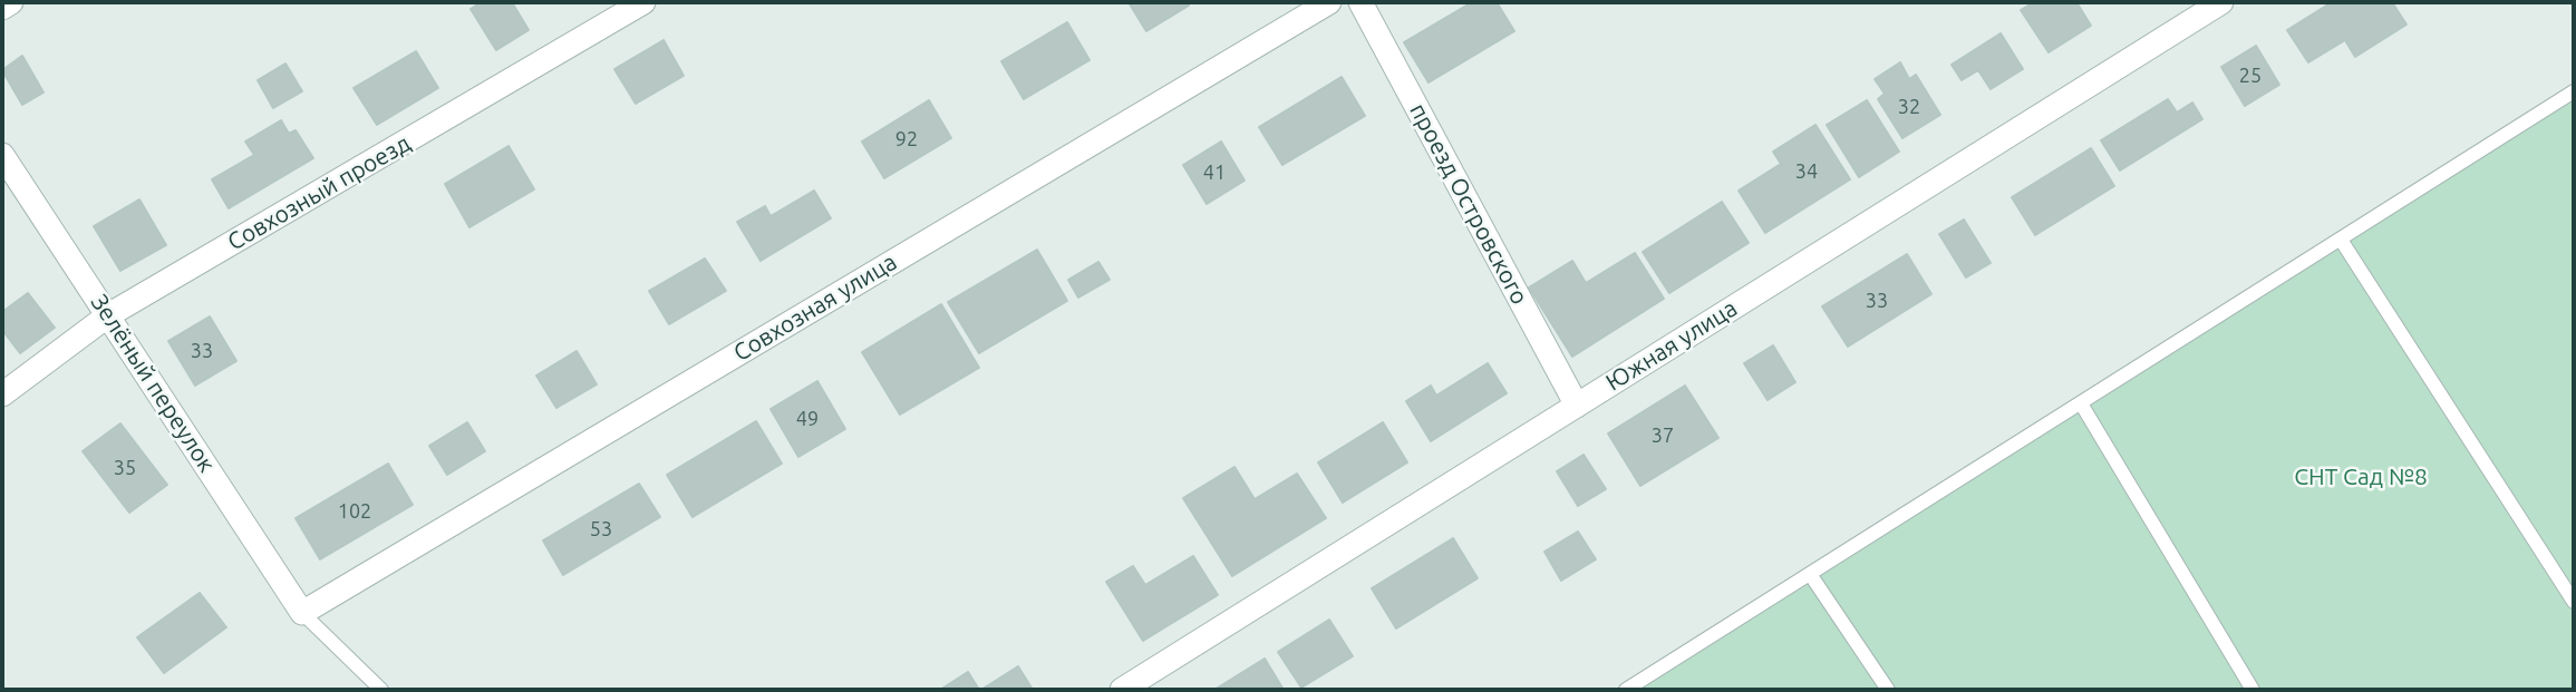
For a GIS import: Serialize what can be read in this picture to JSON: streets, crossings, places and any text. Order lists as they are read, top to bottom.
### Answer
{
  "streets": {
    "street": [
      "Совхозный проезд",
      "проезд Островского",
      "Совхозная улица",
      "Южная улица",
      "Зелёный переулок"
    ]
  },
  "crossings": [
    ["Совхозный проезд", "Зелёный переулок"],
    ["проезд Островского", "Южная улица"],
    ["Совхозная улица", "Зелёный переулок"]
  ],
  "parks": ["СНТ Сад №8"],
  "house_numbers": [
    "25",
    "32",
    "92",
    "34",
    "41",
    "33",
    "33",
    "49",
    "37",
    "35",
    "102",
    "53"
  ]
}
